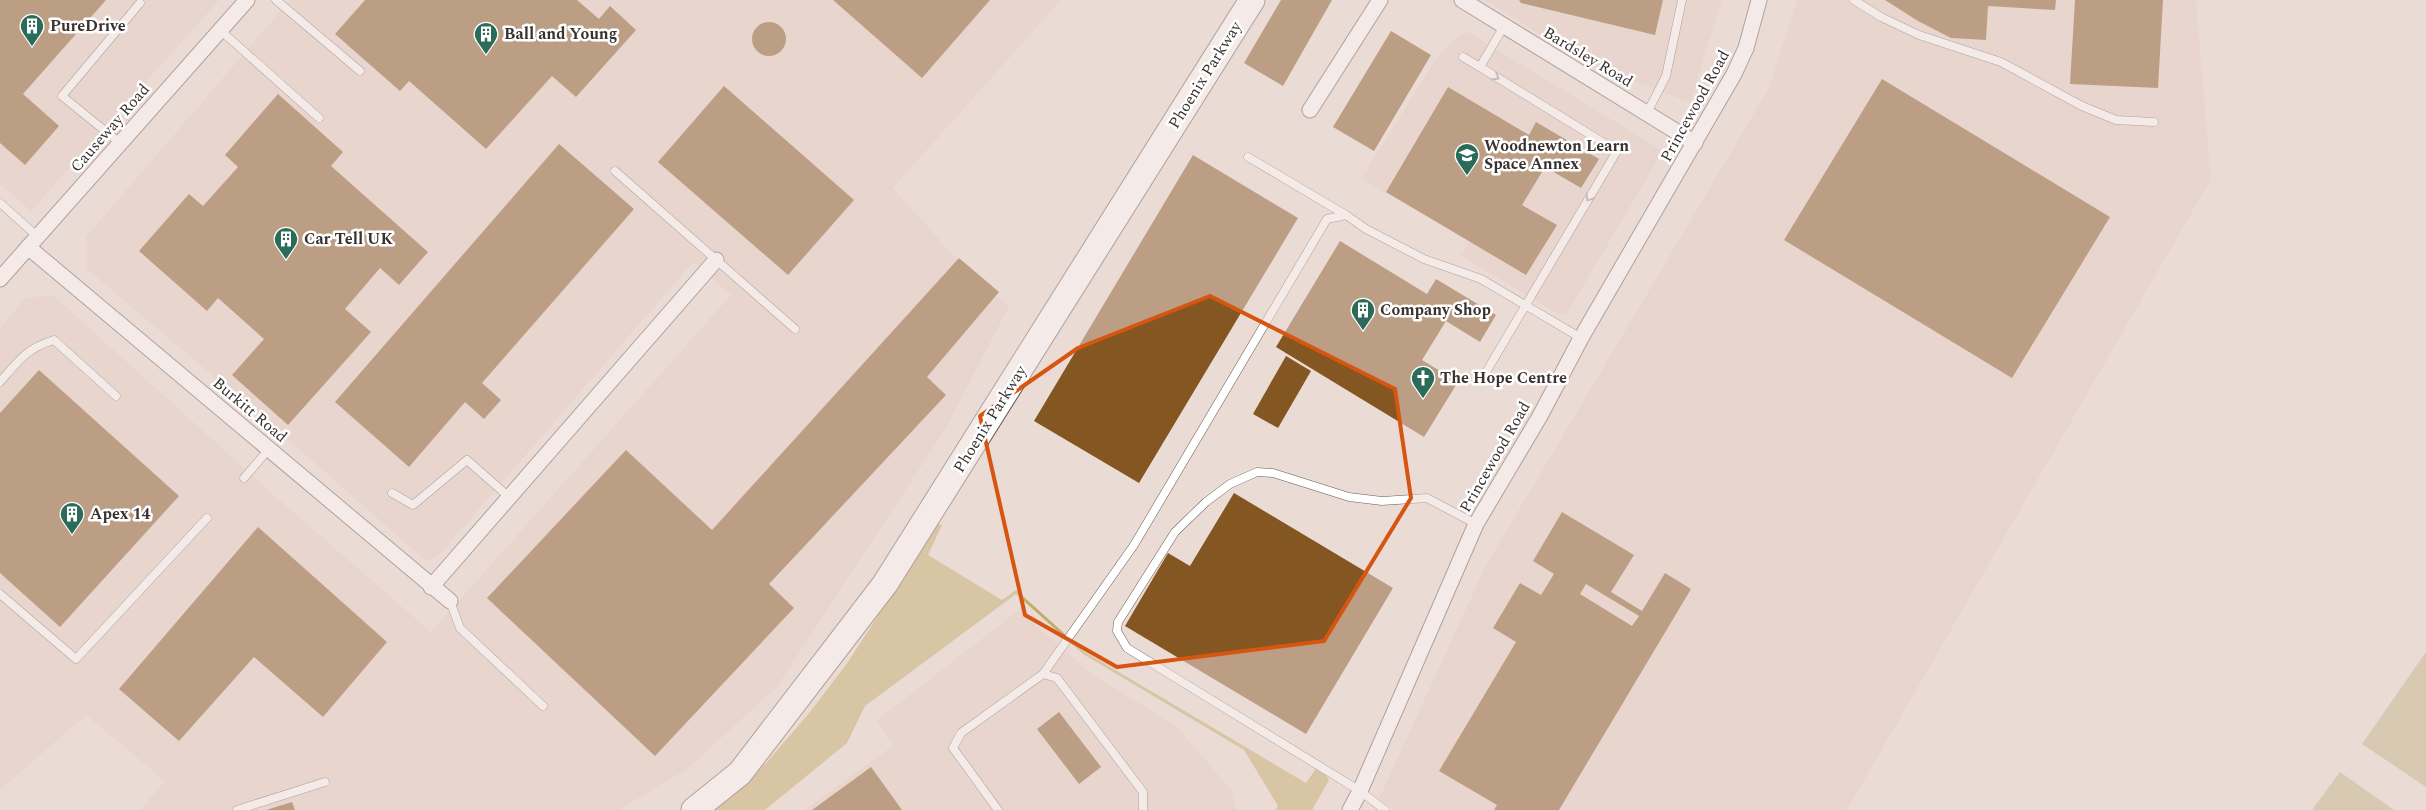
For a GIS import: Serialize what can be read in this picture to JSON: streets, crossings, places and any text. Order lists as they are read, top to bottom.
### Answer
{
  "streets": {
    "main road": ["Phoenix Parkway"],
    "street": [
      "Bardsley Road",
      "Princewood Road",
      "Causeway Road",
      "Burkitt Road"
    ]
  },
  "crossings": [
    ["Bardsley Road", "Princewood Road"],
    ["Causeway Road", "Burkitt Road"]
  ],
  "places": {
    "building": [
      "PureDrive",
      "Ball and Young",
      "Car Tell UK",
      "Company Shop",
      "Apex 14"
    ],
    "school or university": ["Woodnewton Learn Space Annex"],
    "church": ["The Hope Centre"]
  }
}
